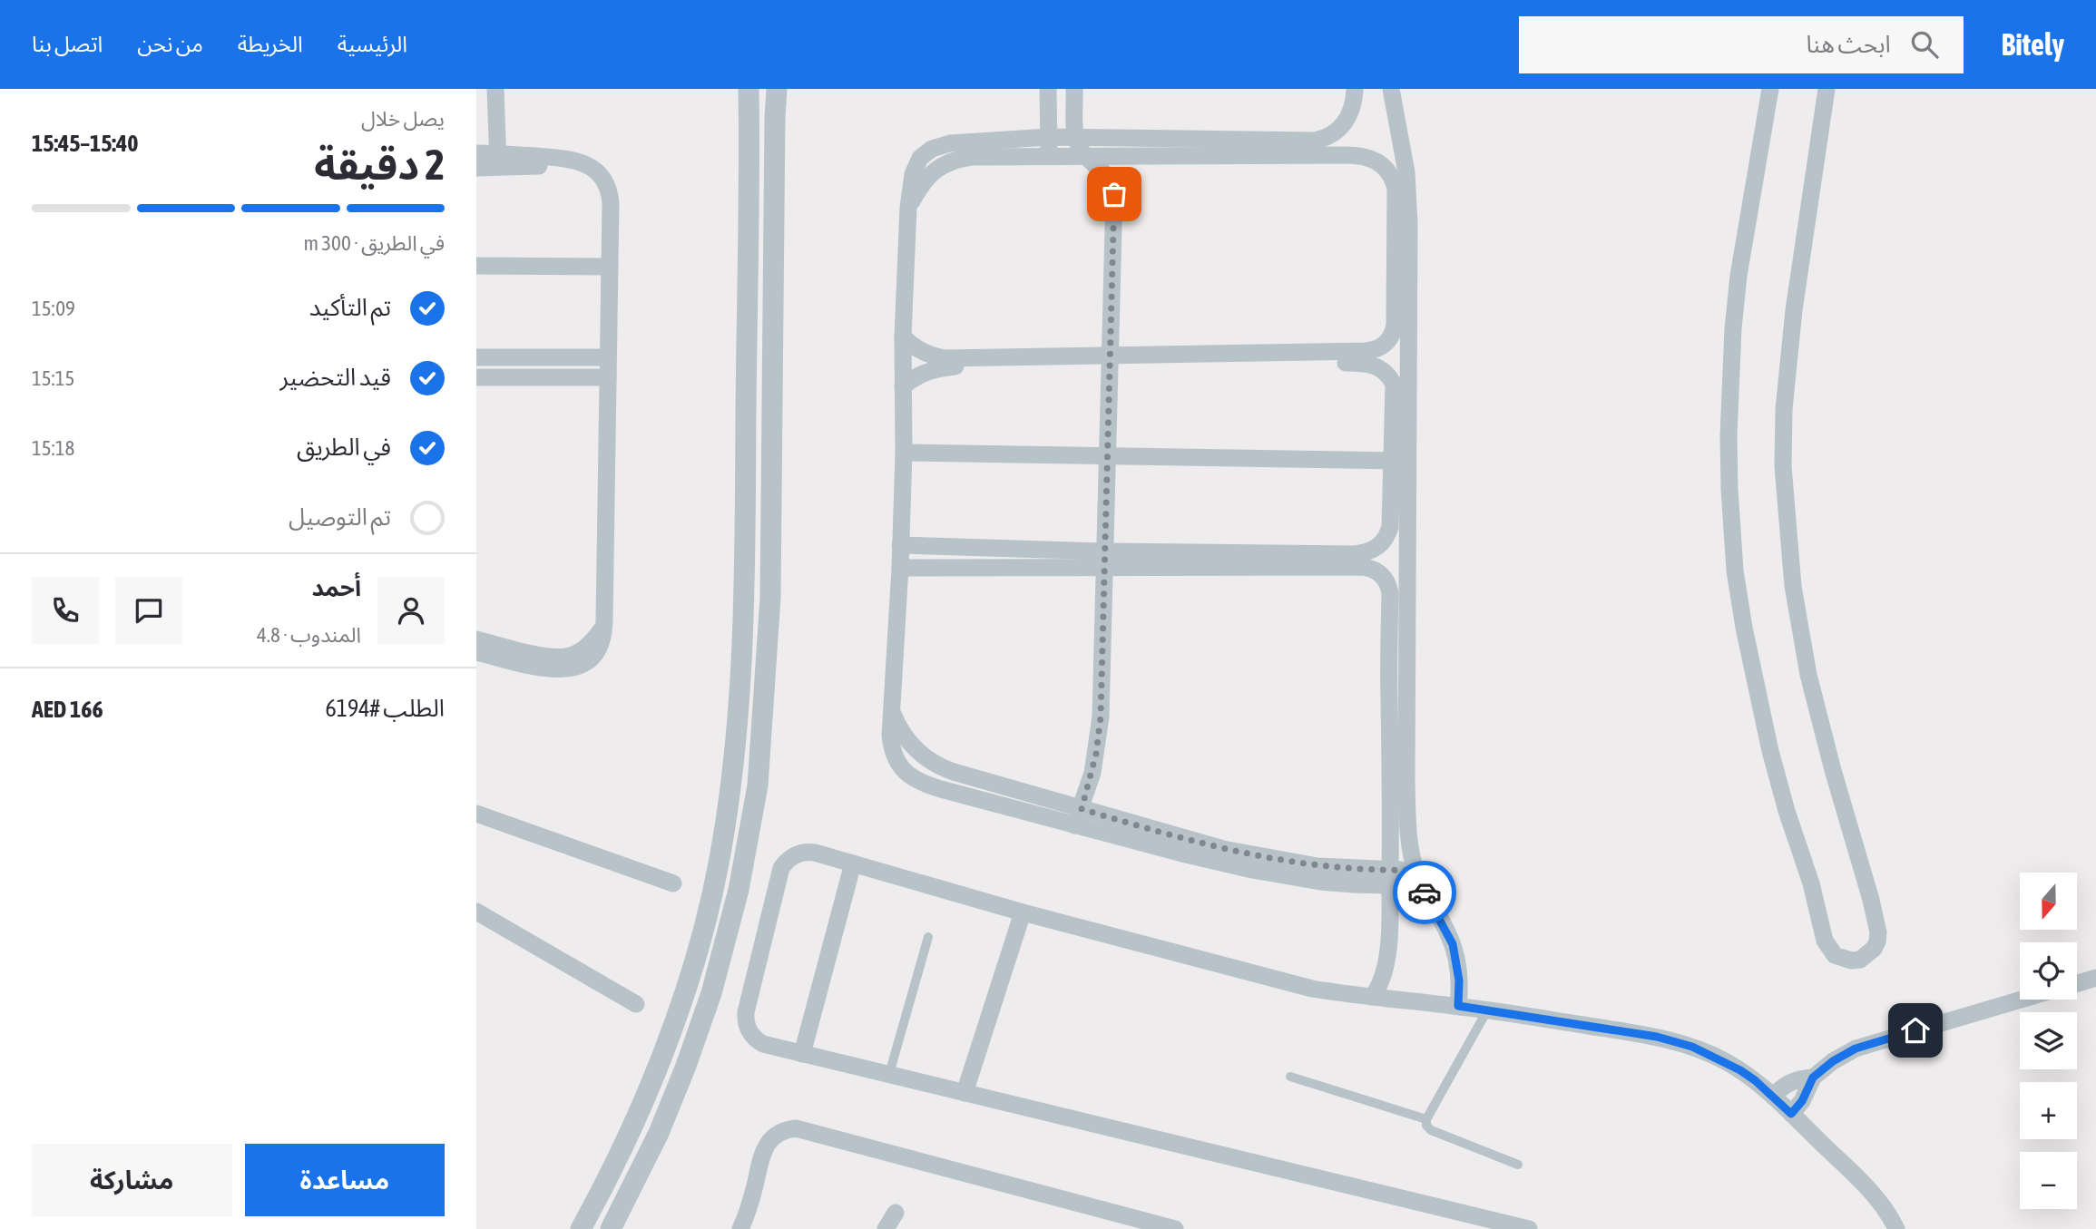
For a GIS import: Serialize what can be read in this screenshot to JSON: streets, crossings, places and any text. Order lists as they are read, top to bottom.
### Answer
{
  "north": "bottom",
  "page": {
    "header": "Bitely",
    "search": "ابحث هنا",
    "nav": [
      "الرئيسية",
      "الخريطة",
      "من نحن",
      "اتصل بنا"
    ],
    "heading": ["2 دقيقة", "يصل خلال", "15:40–15:45"],
    "panel": [
      "أحمد",
      "المندوب · 4.8",
      "الطلب #6194",
      "AED 166"
    ],
    "bar": "في الطريق · 300 m",
    "list": [
      ["تم التأكيد", "15:09"],
      ["قيد التحضير", "15:15"],
      ["في الطريق", "15:18"],
      "تم التوصيل"
    ],
    "map_buttons": ["+", "−"],
    "buttons": ["مساعدة", "مشاركة"]
  }
}
